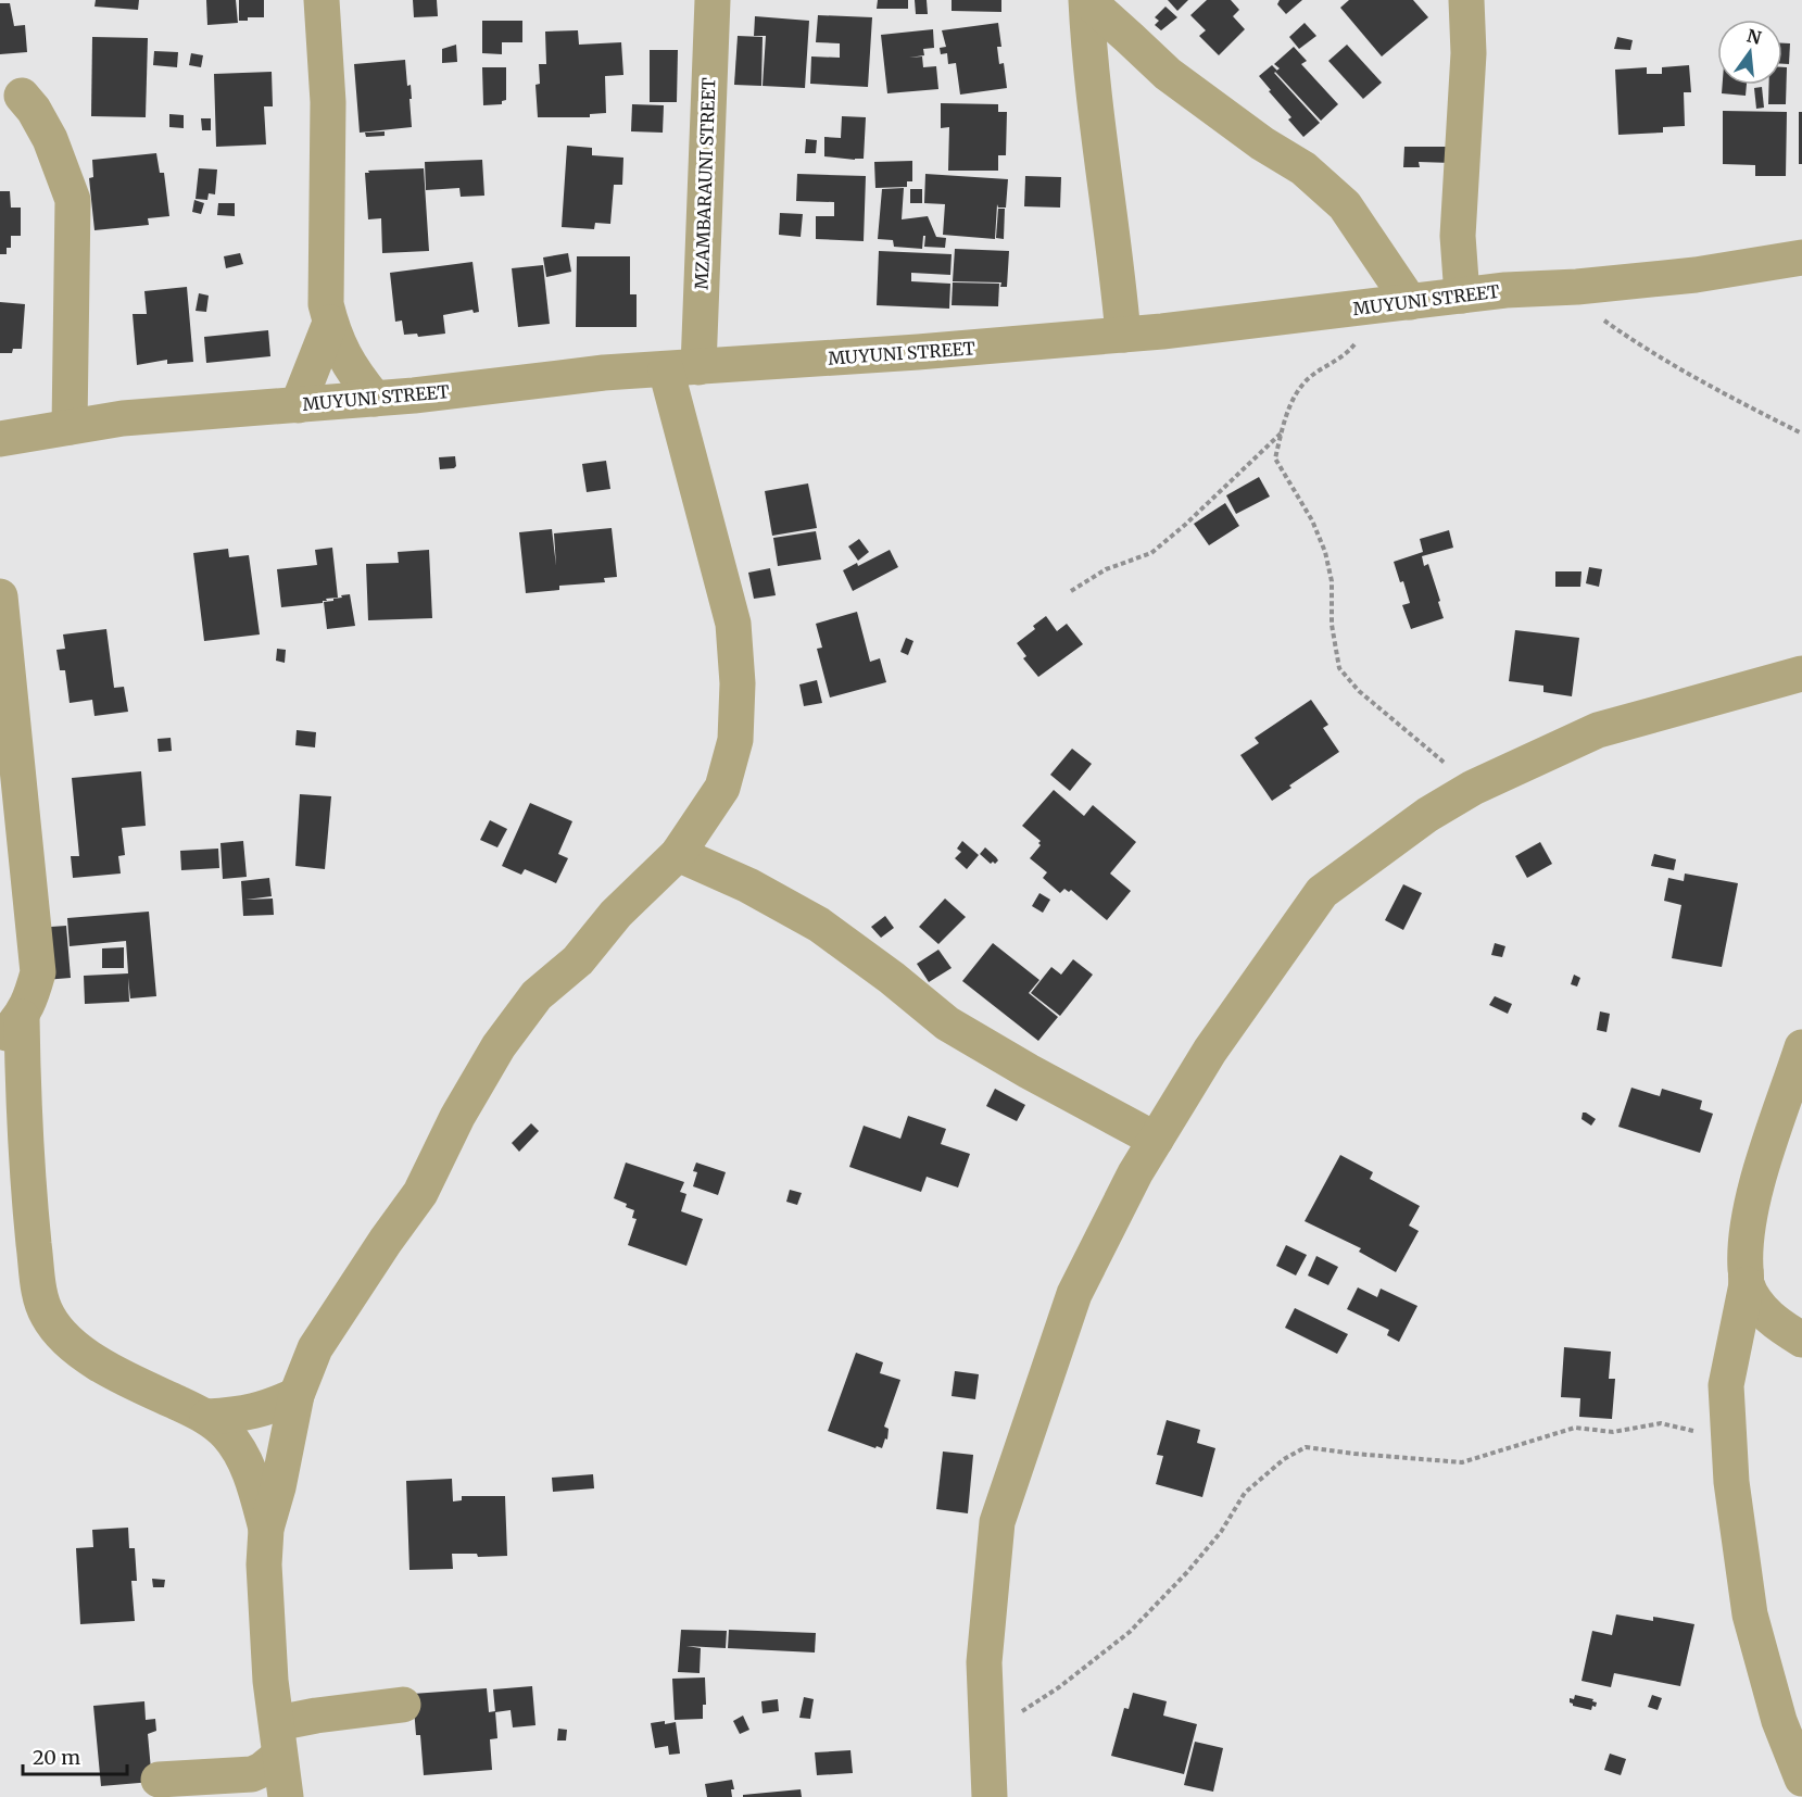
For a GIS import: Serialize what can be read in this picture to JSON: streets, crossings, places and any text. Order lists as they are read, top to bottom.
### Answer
{
  "streets": {
    "street": ["MZAMBARAUNI STREET", "MUYUNI STREET"]
  },
  "crossings": [
    ["MZAMBARAUNI STREET", "MUYUNI STREET"]
  ],
  "scale_bar": "20 m",
  "north": "top"
}
